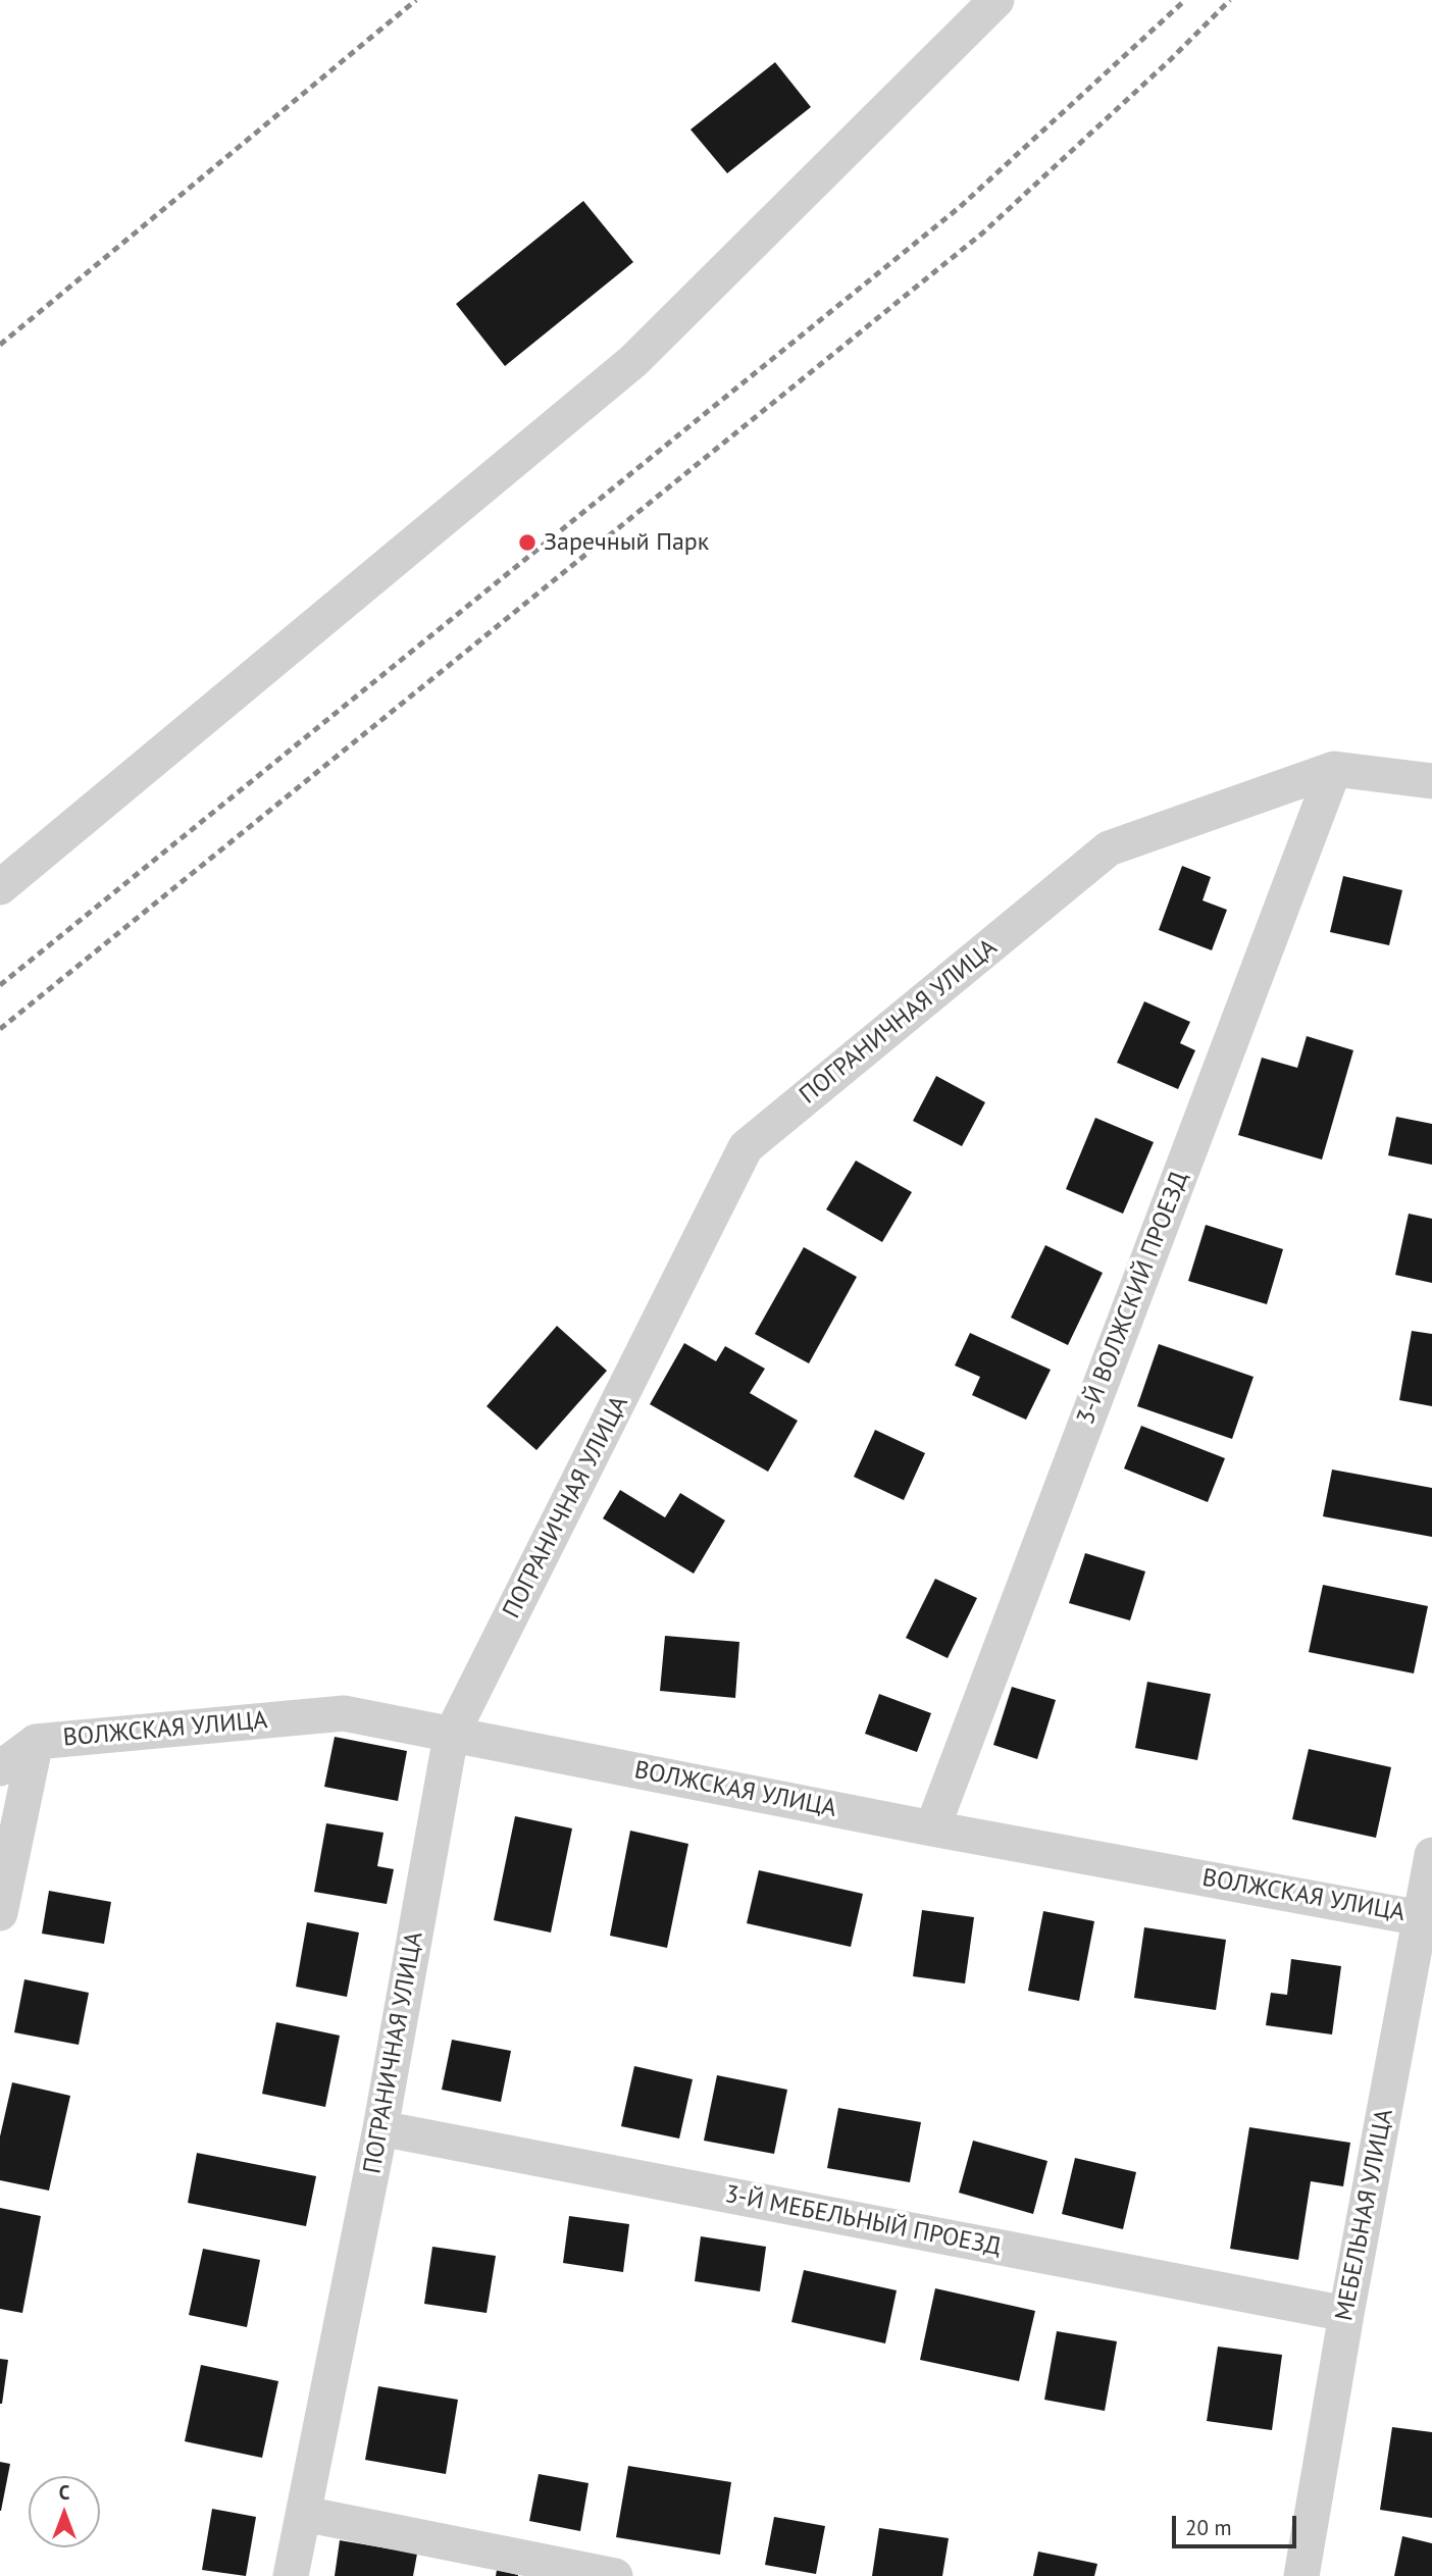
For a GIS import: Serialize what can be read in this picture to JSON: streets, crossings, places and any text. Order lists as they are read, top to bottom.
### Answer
{
  "streets": {
    "street": [
      "ПОГРАНИЧНАЯ УЛИЦА",
      "3-Й ВОЛЖСКИЙ ПРОЕЗД",
      "ВОЛЖСКАЯ УЛИЦА",
      "МЕБЕЛЬНАЯ УЛИЦА",
      "3-Й МЕБЕЛЬНЫЙ ПРОЕЗД"
    ]
  },
  "crossings": [
    ["ПОГРАНИЧНАЯ УЛИЦА", "3-Й ВОЛЖСКИЙ ПРОЕЗД"],
    ["ПОГРАНИЧНАЯ УЛИЦА", "ВОЛЖСКАЯ УЛИЦА"],
    ["ПОГРАНИЧНАЯ УЛИЦА", "3-Й МЕБЕЛЬНЫЙ ПРОЕЗД"],
    ["3-Й ВОЛЖСКИЙ ПРОЕЗД", "ВОЛЖСКАЯ УЛИЦА"],
    ["ВОЛЖСКАЯ УЛИЦА", "МЕБЕЛЬНАЯ УЛИЦА"],
    ["МЕБЕЛЬНАЯ УЛИЦА", "3-Й МЕБЕЛЬНЫЙ ПРОЕЗД"]
  ],
  "places": ["Заречный Парк"],
  "scale_bar": "20 m",
  "north": "top"
}
